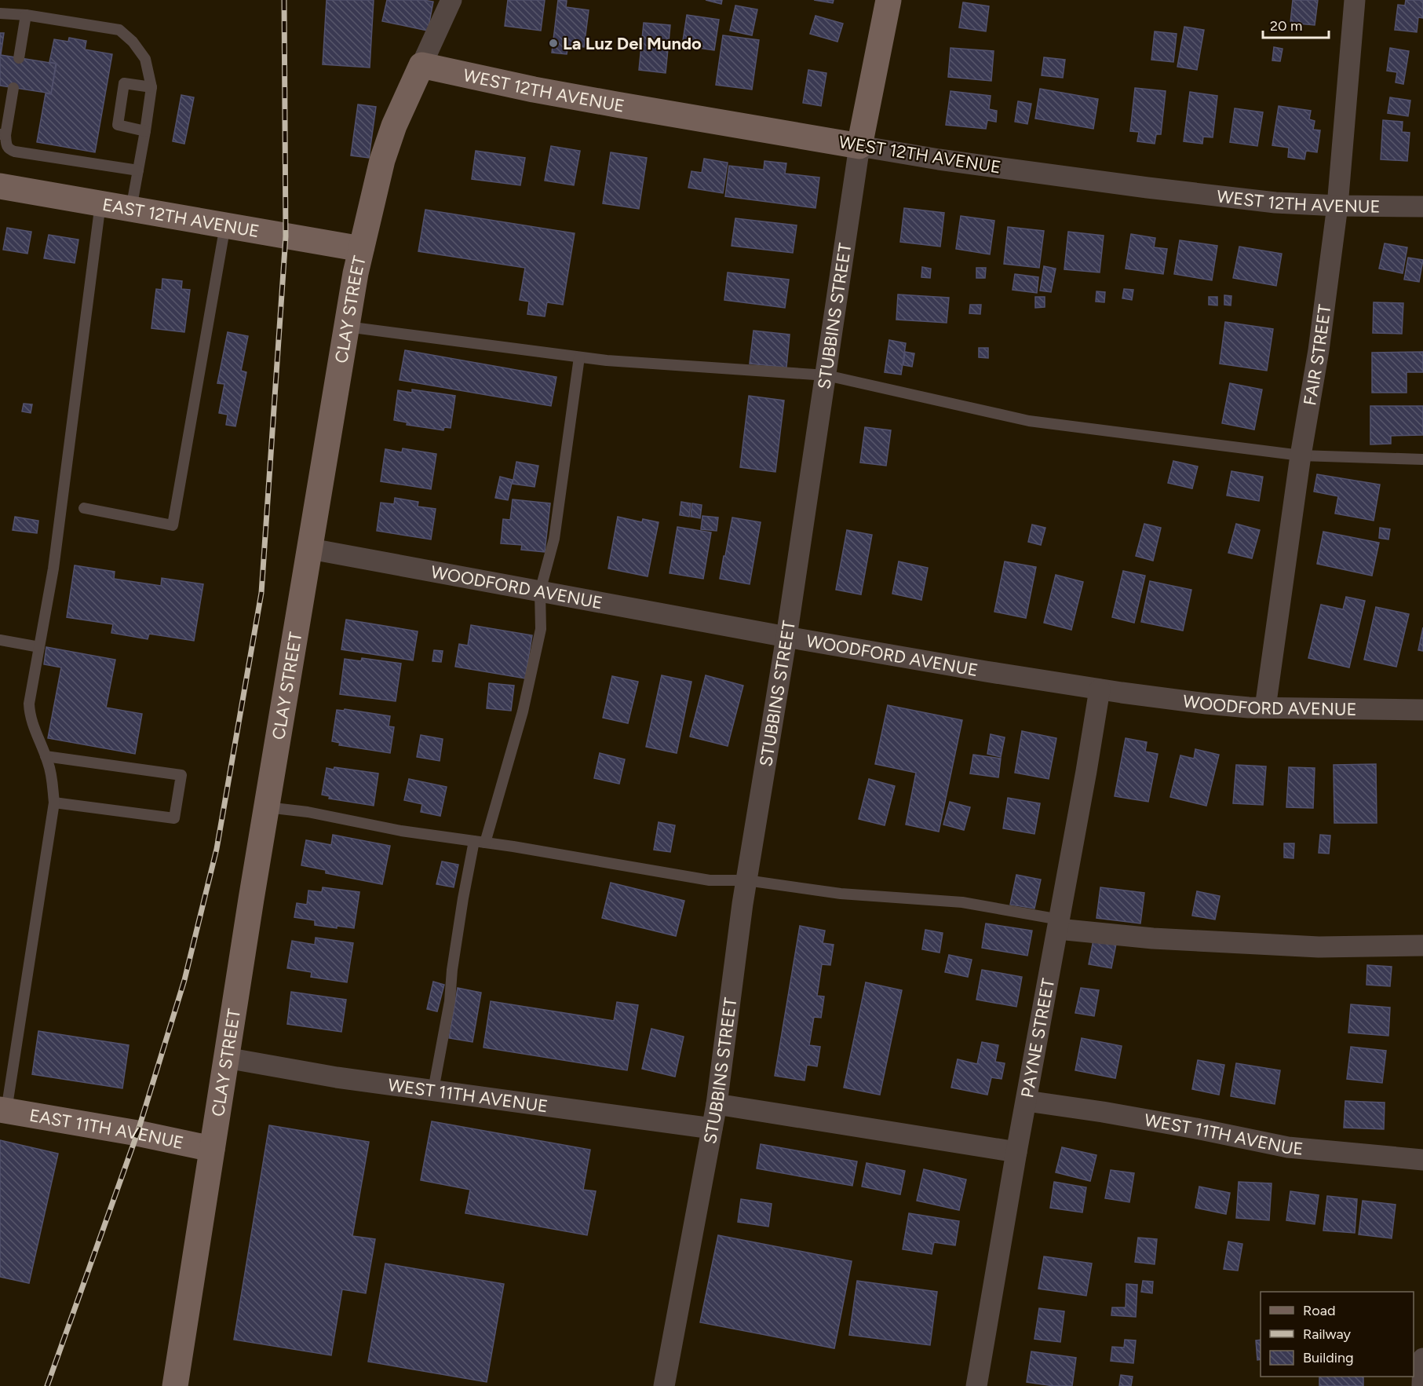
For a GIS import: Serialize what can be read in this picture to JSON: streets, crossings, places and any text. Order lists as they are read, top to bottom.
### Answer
{
  "streets": {
    "street": [
      "WEST 12TH AVENUE",
      "EAST 12TH AVENUE",
      "CLAY STREET",
      "STUBBINS STREET",
      "FAIR STREET",
      "WOODFORD AVENUE",
      "PAYNE STREET",
      "WEST 11TH AVENUE",
      "EAST 11TH AVENUE"
    ]
  },
  "crossings": [
    ["WEST 12TH AVENUE", "CLAY STREET"],
    ["WEST 12TH AVENUE", "STUBBINS STREET"],
    ["WEST 12TH AVENUE", "FAIR STREET"],
    ["EAST 12TH AVENUE", "CLAY STREET"],
    ["CLAY STREET", "WOODFORD AVENUE"],
    ["CLAY STREET", "WEST 11TH AVENUE"],
    ["CLAY STREET", "EAST 11TH AVENUE"],
    ["STUBBINS STREET", "WOODFORD AVENUE"],
    ["STUBBINS STREET", "WEST 11TH AVENUE"],
    ["FAIR STREET", "WOODFORD AVENUE"],
    ["WOODFORD AVENUE", "PAYNE STREET"],
    ["PAYNE STREET", "WEST 11TH AVENUE"]
  ],
  "places": ["La Luz Del Mundo"],
  "legend": ["Road", "Railway", "Building"],
  "scale_bar": "20 m"
}
